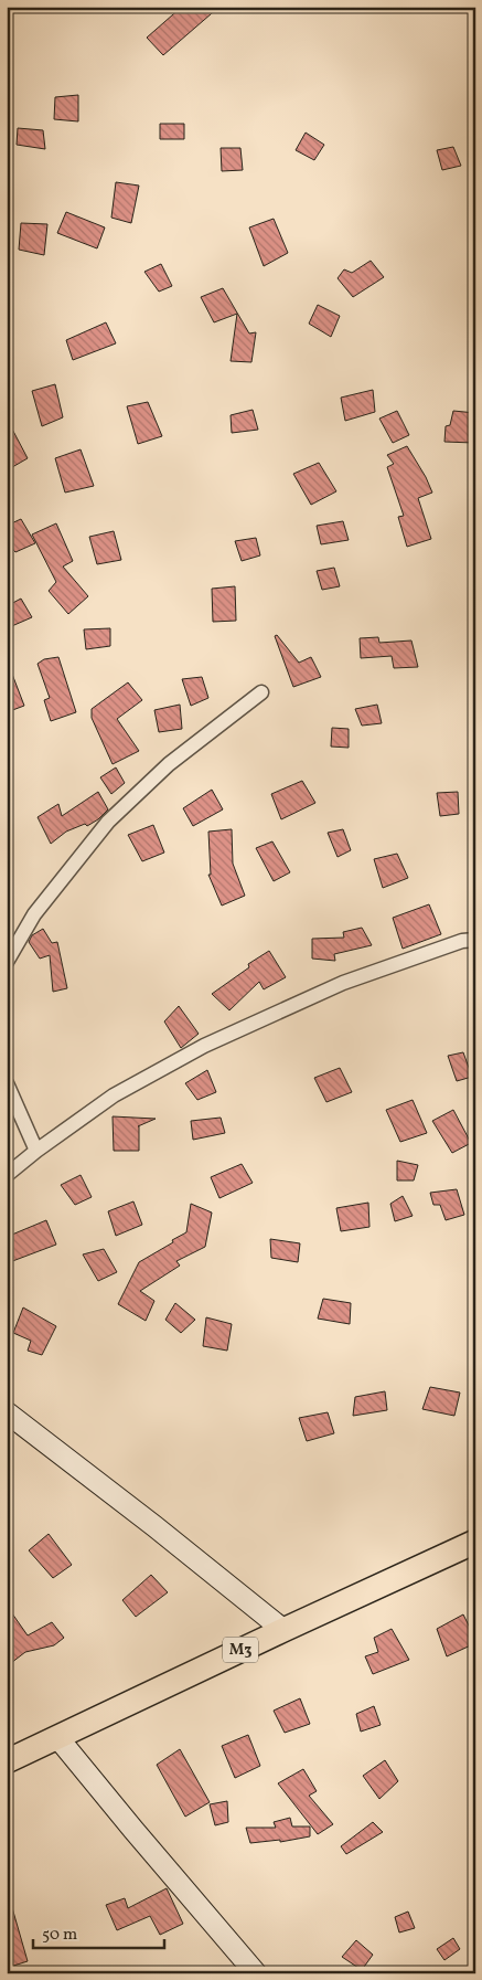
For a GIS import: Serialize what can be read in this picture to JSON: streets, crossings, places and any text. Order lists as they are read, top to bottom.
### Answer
{
  "streets": {
    "main road": ["M3"]
  },
  "scale_bar": "50 m"
}
